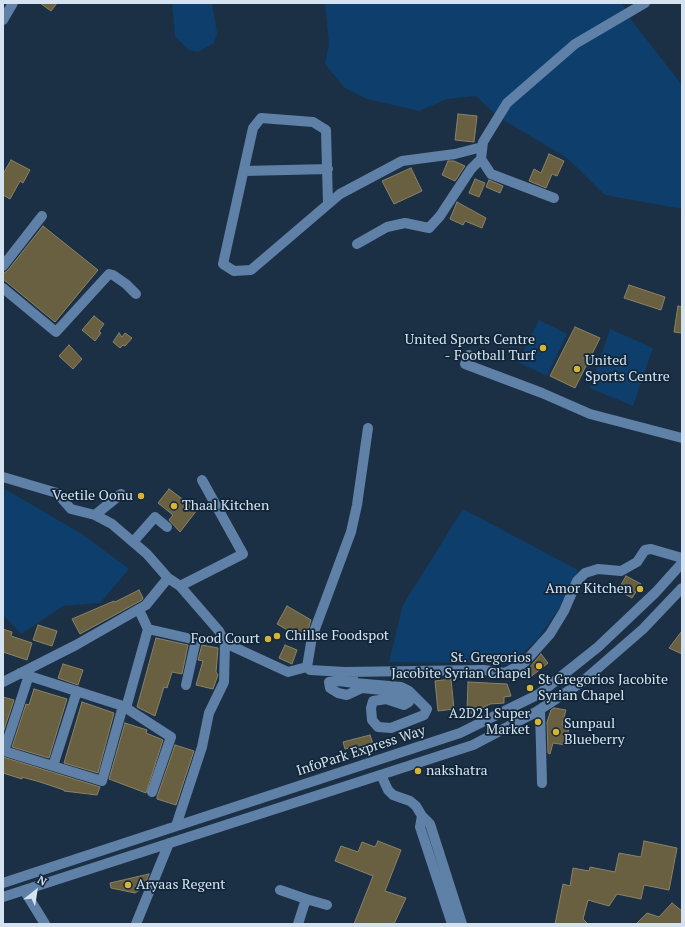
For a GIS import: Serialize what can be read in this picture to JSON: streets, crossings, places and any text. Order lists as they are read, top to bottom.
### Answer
{
  "streets": {
    "street": ["InfoPark Express Way"]
  },
  "places": [
    "United Sports Centre - Football Turf",
    "United Sports Centre",
    "Veetile Oonu",
    "Thaal Kitchen",
    "Amor Kitchen",
    "Chillse Foodspot",
    "Food Court",
    "St. Gregorios Jacobite Syrian Chapel",
    "St Gregorios Jacobite Syrian Chapel",
    "A2D21 Super Market",
    "Sunpaul Blueberry",
    "nakshatra",
    "Aryaas Regent"
  ],
  "north": "top right"
}
